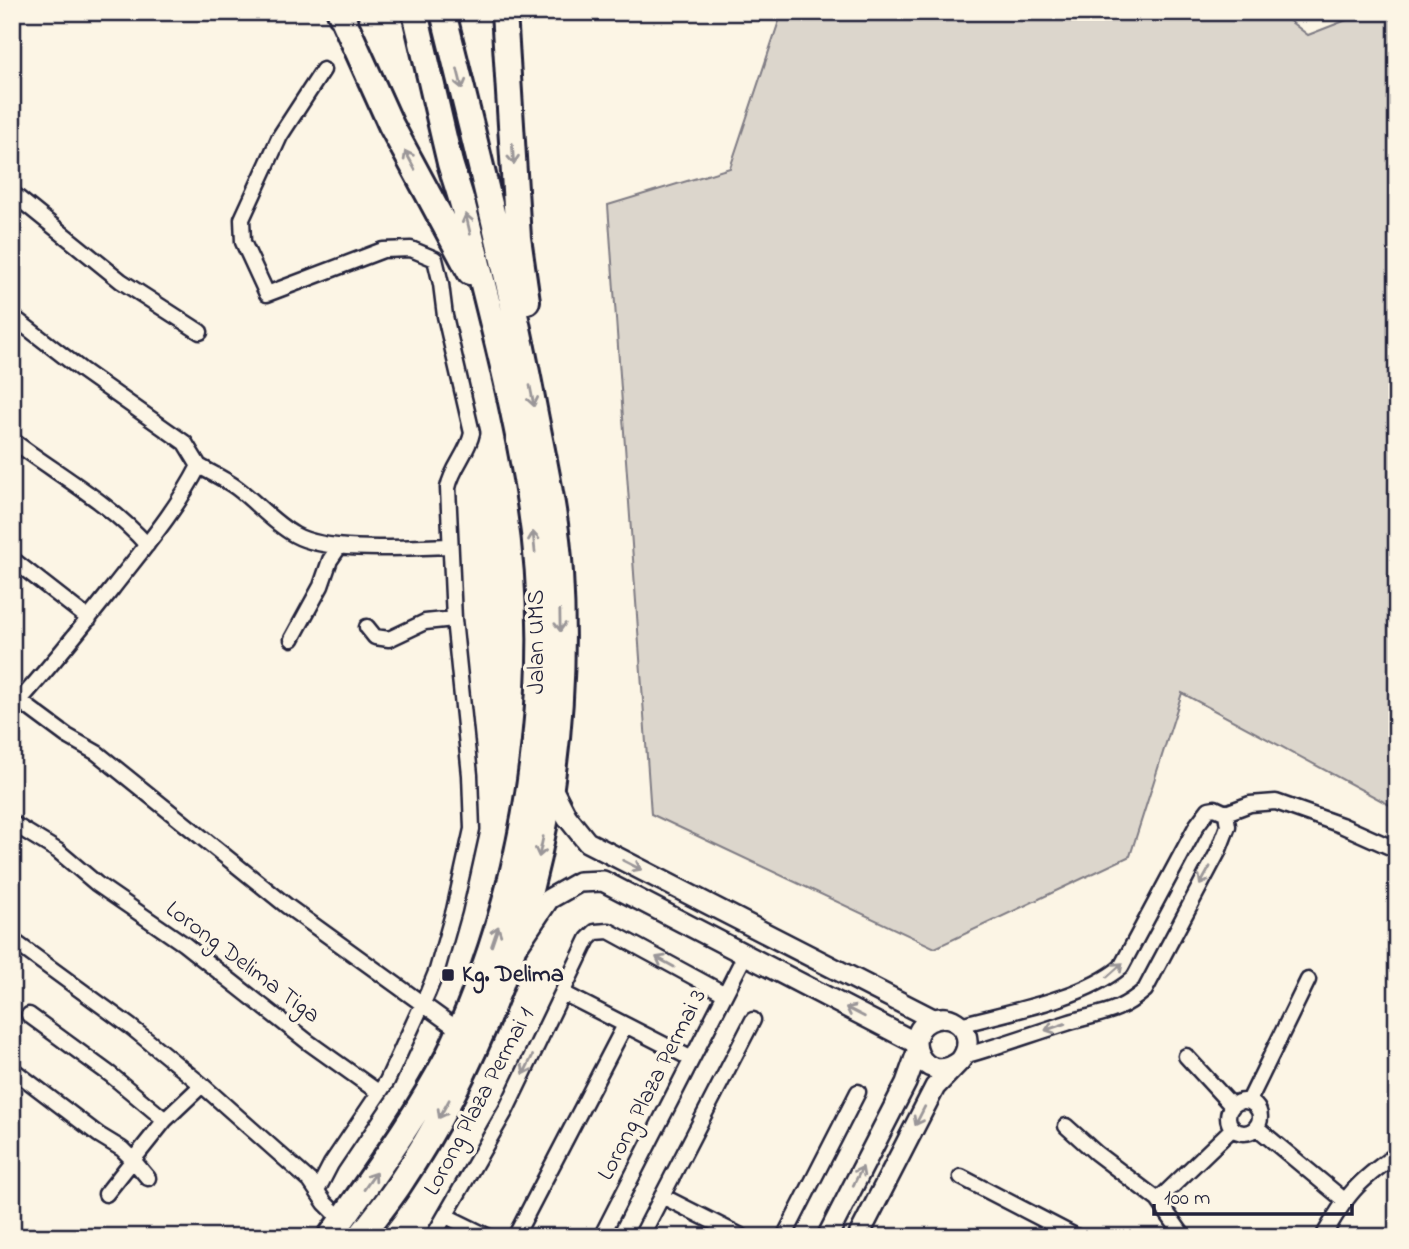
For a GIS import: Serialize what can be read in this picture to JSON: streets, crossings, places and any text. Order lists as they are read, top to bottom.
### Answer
{
  "streets": {
    "highway": ["Jalan UMS"],
    "street": ["Lorong Delima Tiga", "Lorong Plaza Permai 3", "Lorong Plaza Permai 1"]
  },
  "crossings": [
    ["Lorong Plaza Permai 3", "Lorong Plaza Permai 1"]
  ],
  "places": {
    "transit": ["Kg. Delima"]
  },
  "scale_bar": "100 m"
}
